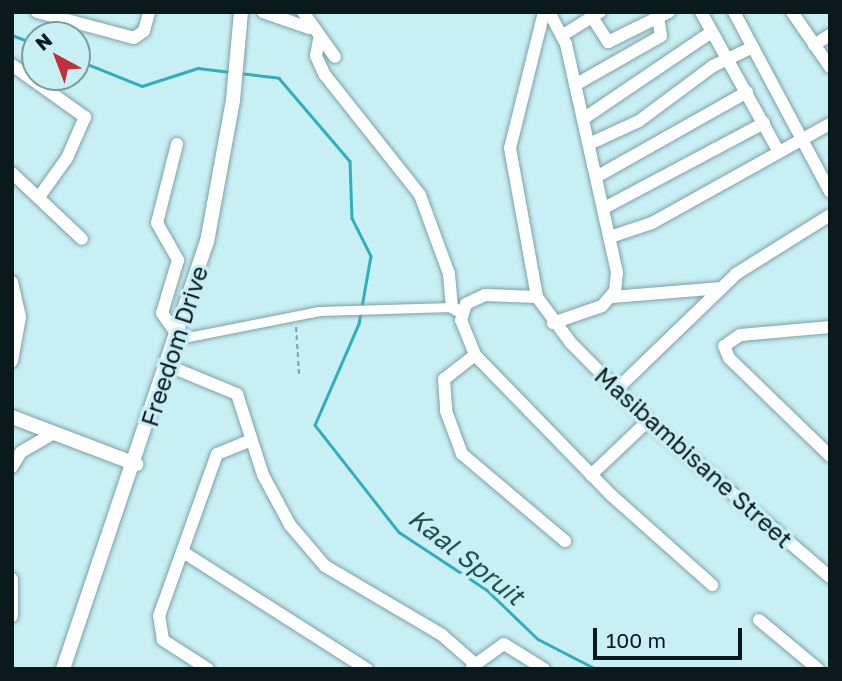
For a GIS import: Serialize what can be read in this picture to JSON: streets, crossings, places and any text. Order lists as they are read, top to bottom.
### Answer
{
  "streets": {
    "street": ["Freedom Drive", "Masibambisane Street"]
  },
  "water": ["Kaal Spruit"],
  "scale_bar": "100 m",
  "north": "top left"
}
